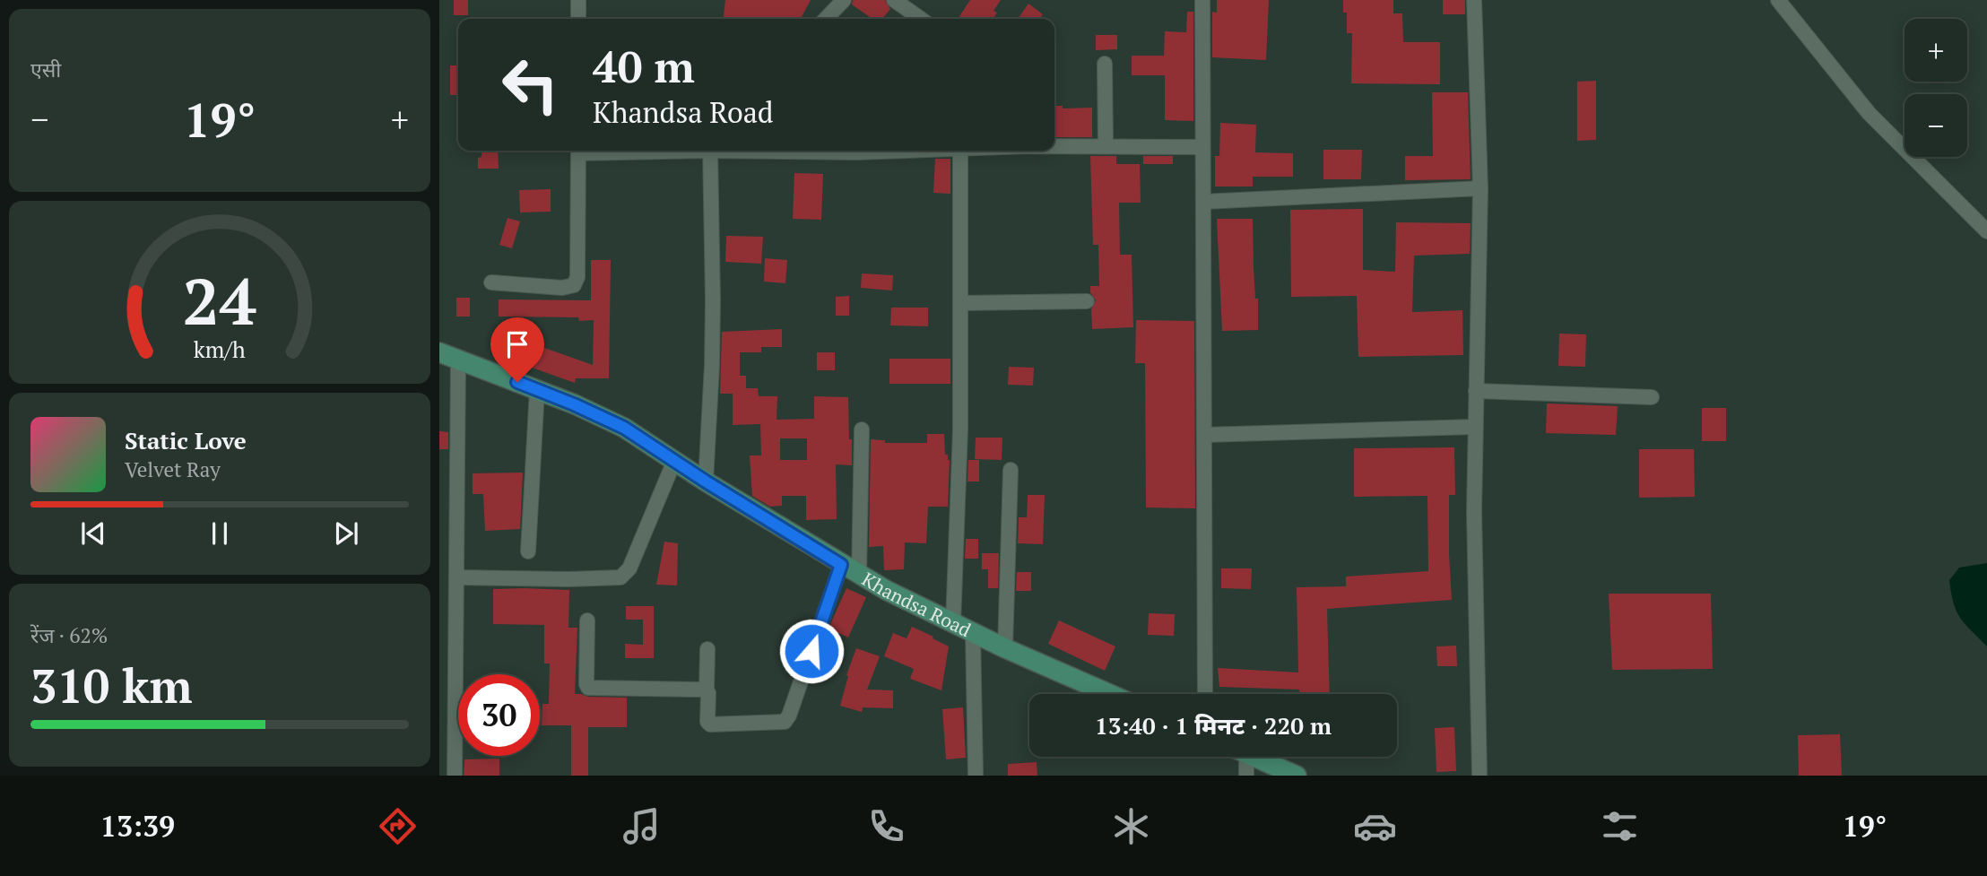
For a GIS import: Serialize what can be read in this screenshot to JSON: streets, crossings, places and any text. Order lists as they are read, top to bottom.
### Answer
{
  "streets": {
    "street": ["Khandsa Road"]
  },
  "page": {
    "tile": [
      "एसी",
      ["रेंज · 62%", "310 km"]
    ],
    "map_buttons": ["+", "−"],
    "turn": ["40 m", "Khandsa Road"],
    "heat": ["−", "19°", "+"],
    "song": ["Static Love", "Velvet Ray"],
    "limit": "30",
    "trip": "13:40 · 1 मिनट · 220 m",
    "tabs": ["13:39", "19°"],
    "gauge": ["24", "km/h"]
  }
}
